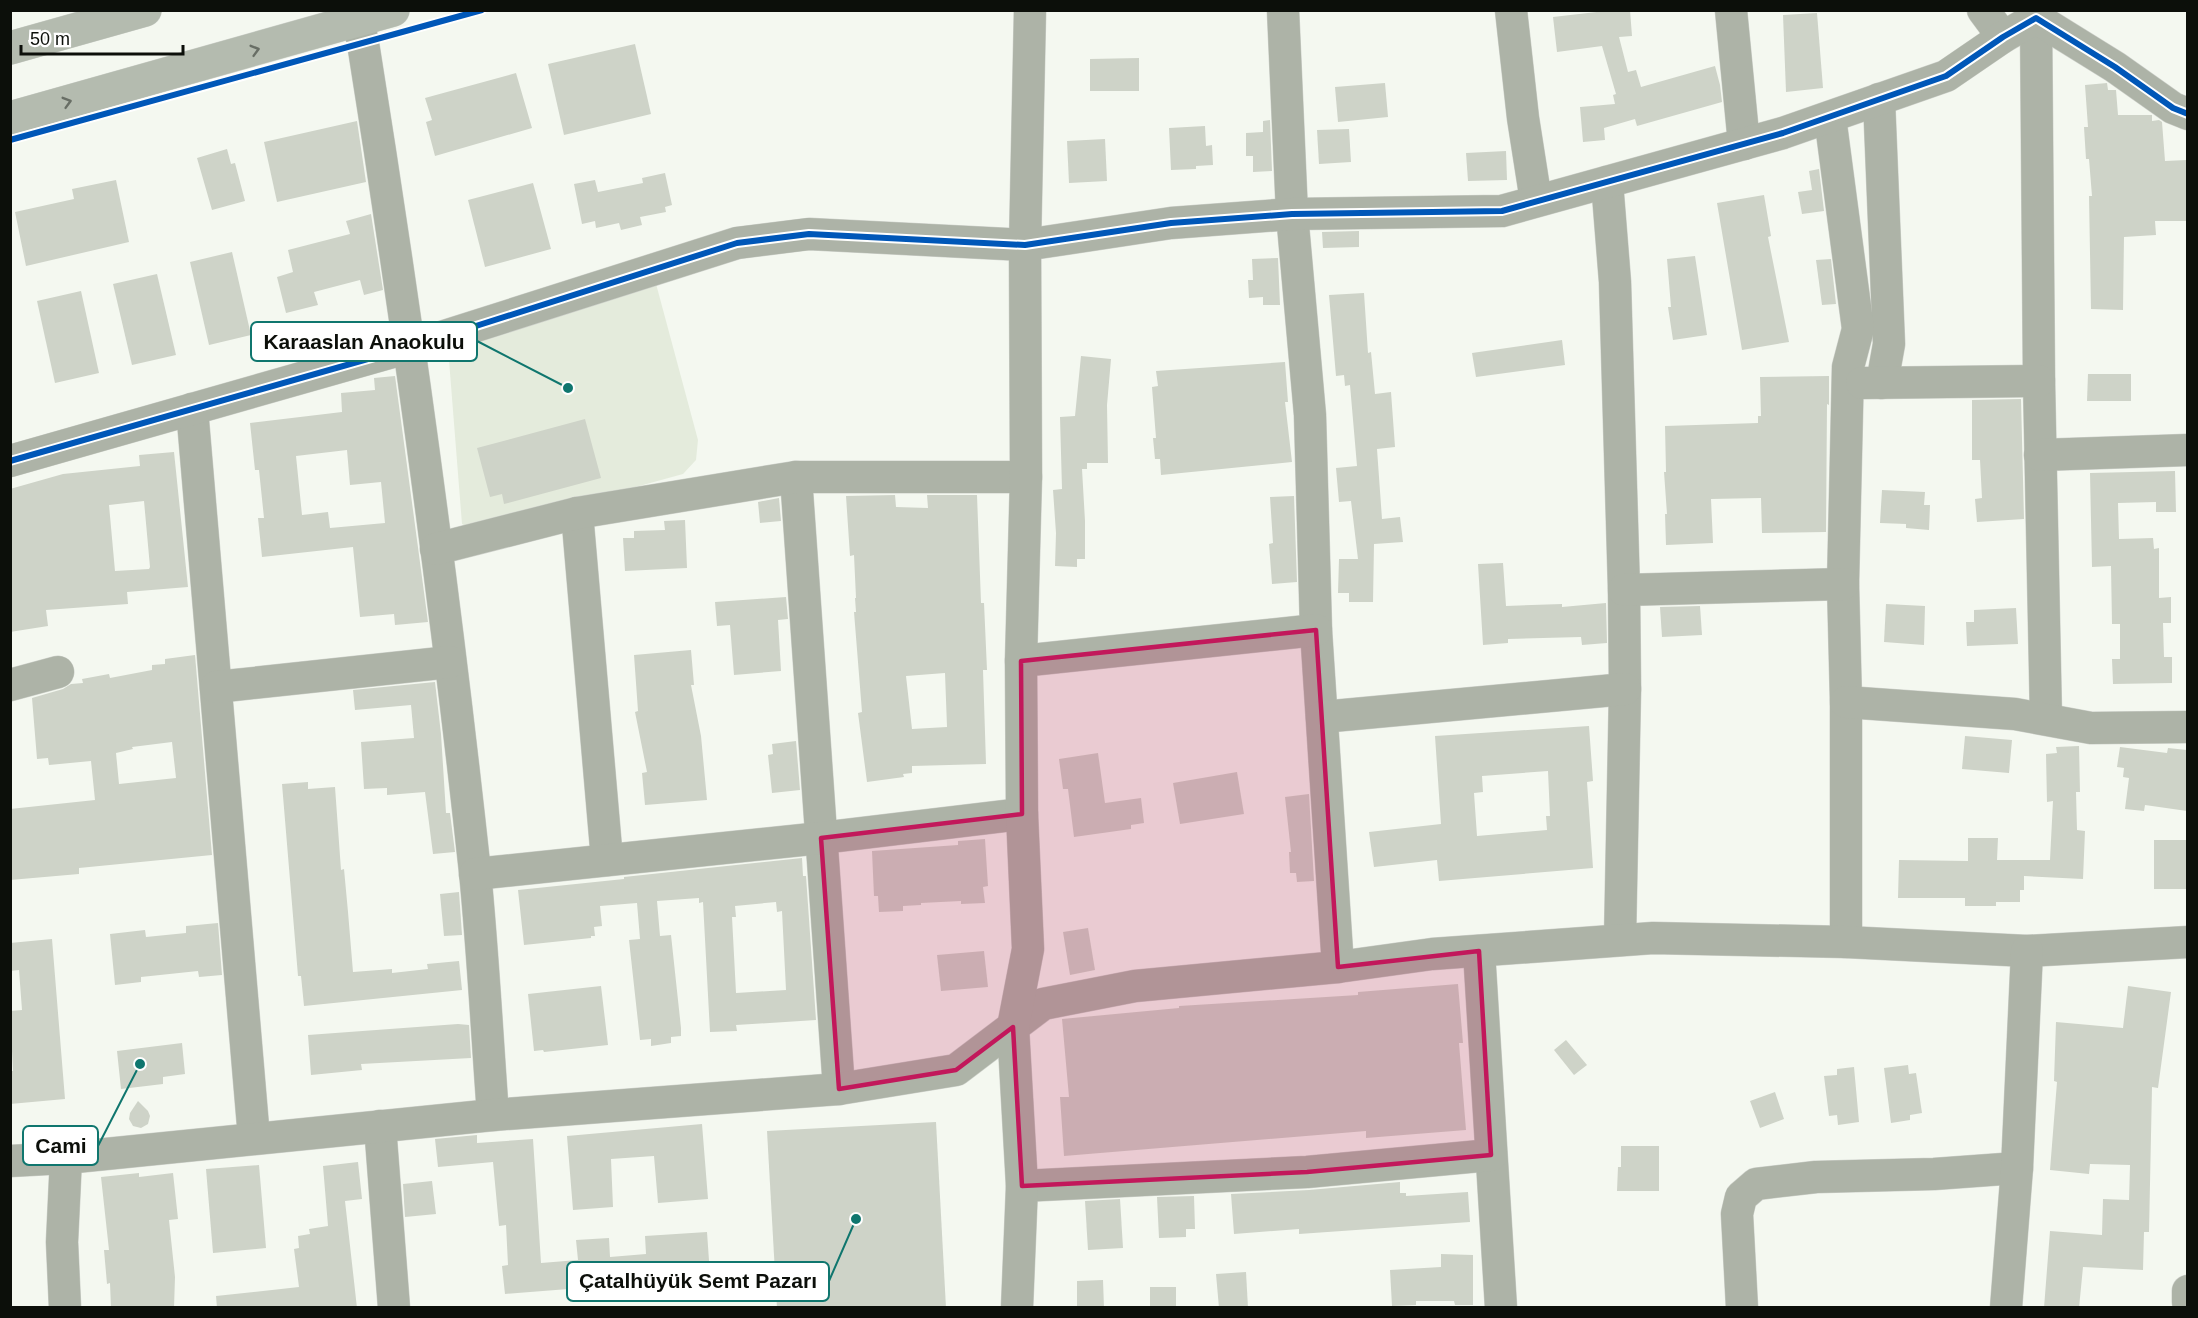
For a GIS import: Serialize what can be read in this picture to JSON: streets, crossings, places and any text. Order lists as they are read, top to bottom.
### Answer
{
  "places": ["Karaaslan Anaokulu", "Cami", "Çatalhüyük Semt Pazarı"],
  "scale_bar": "50 m"
}
